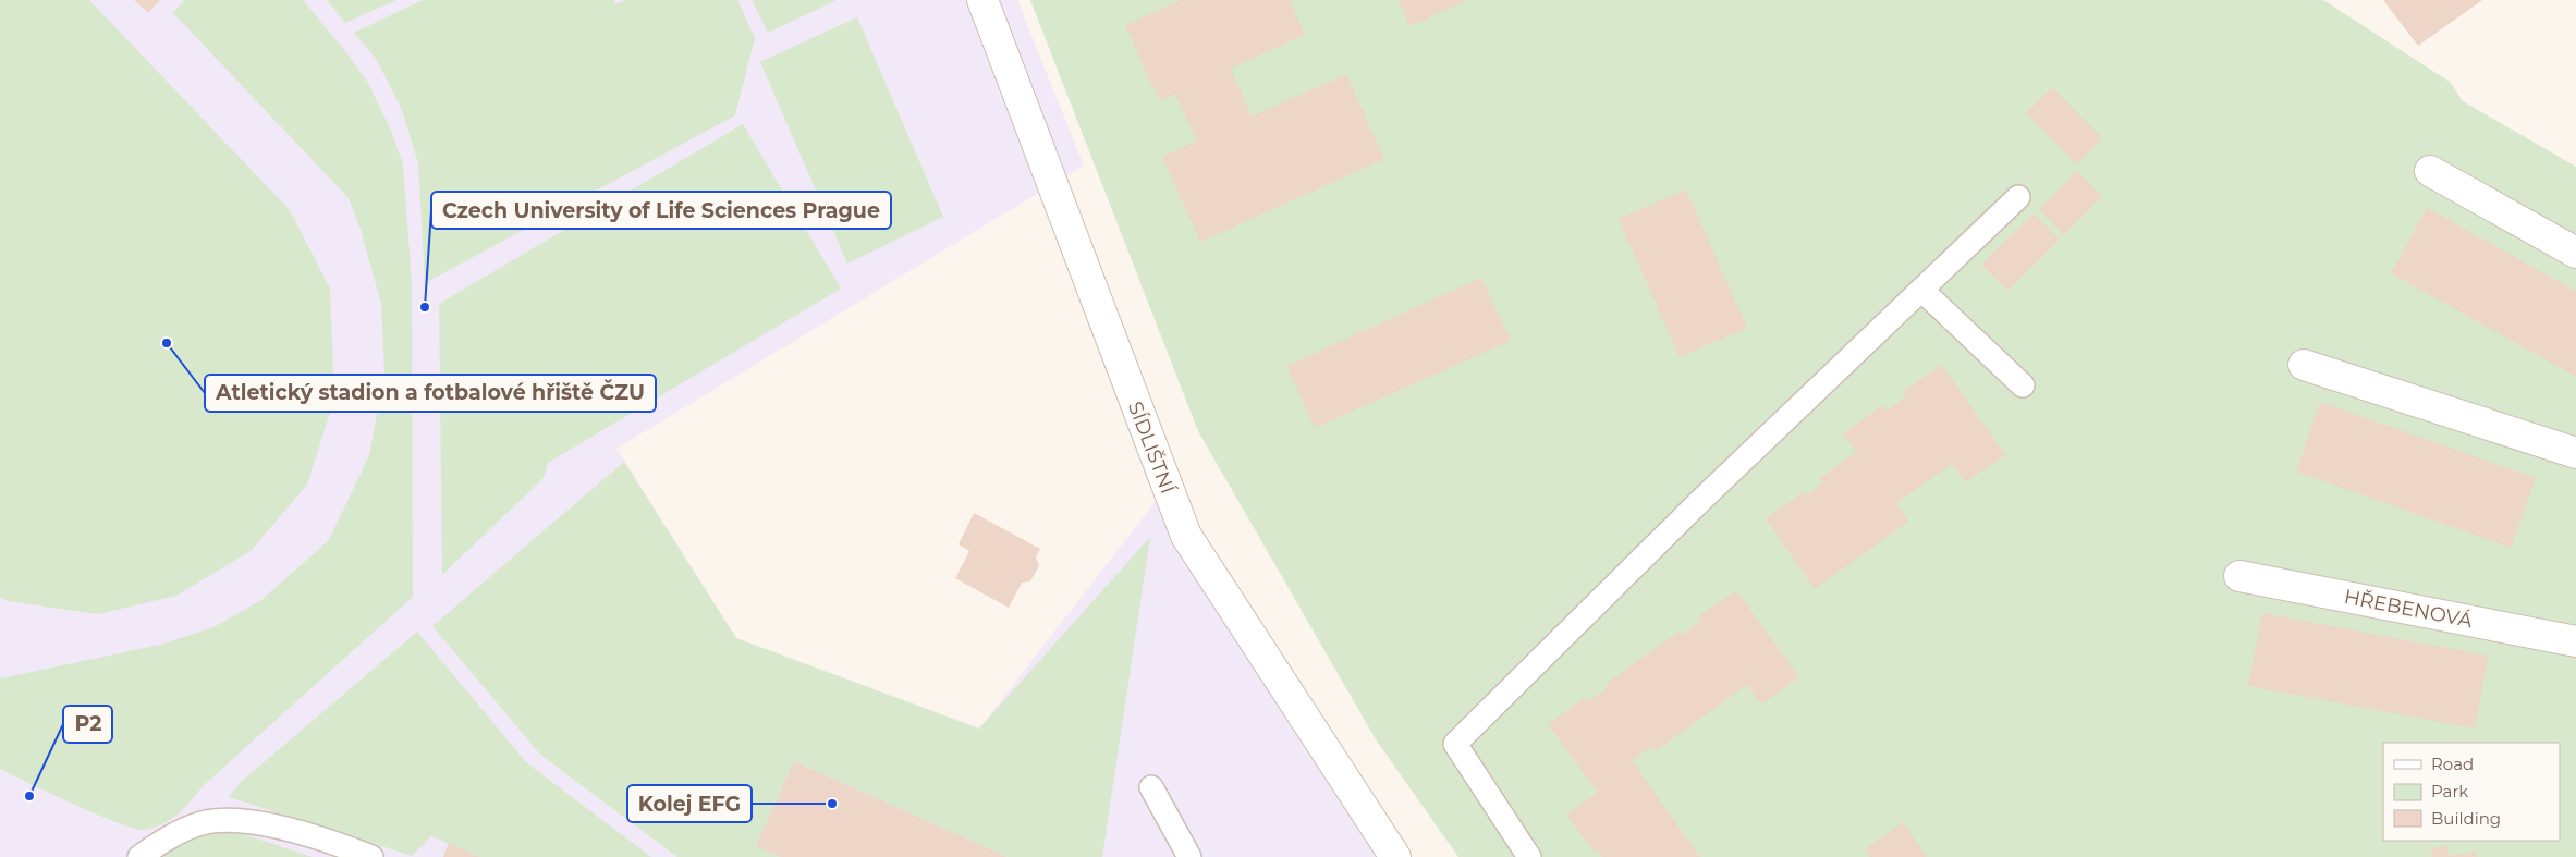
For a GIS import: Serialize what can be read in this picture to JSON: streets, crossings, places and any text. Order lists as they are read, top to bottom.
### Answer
{
  "streets": {
    "street": ["SÍDLIŠTNÍ", "HŘEBENOVÁ"]
  },
  "places": [
    "Czech University of Life Sciences Prague",
    "Atletický stadion a fotbalové hřiště ČZU",
    "P2",
    "Kolej EFG"
  ],
  "legend": ["Road", "Park", "Building"]
}
